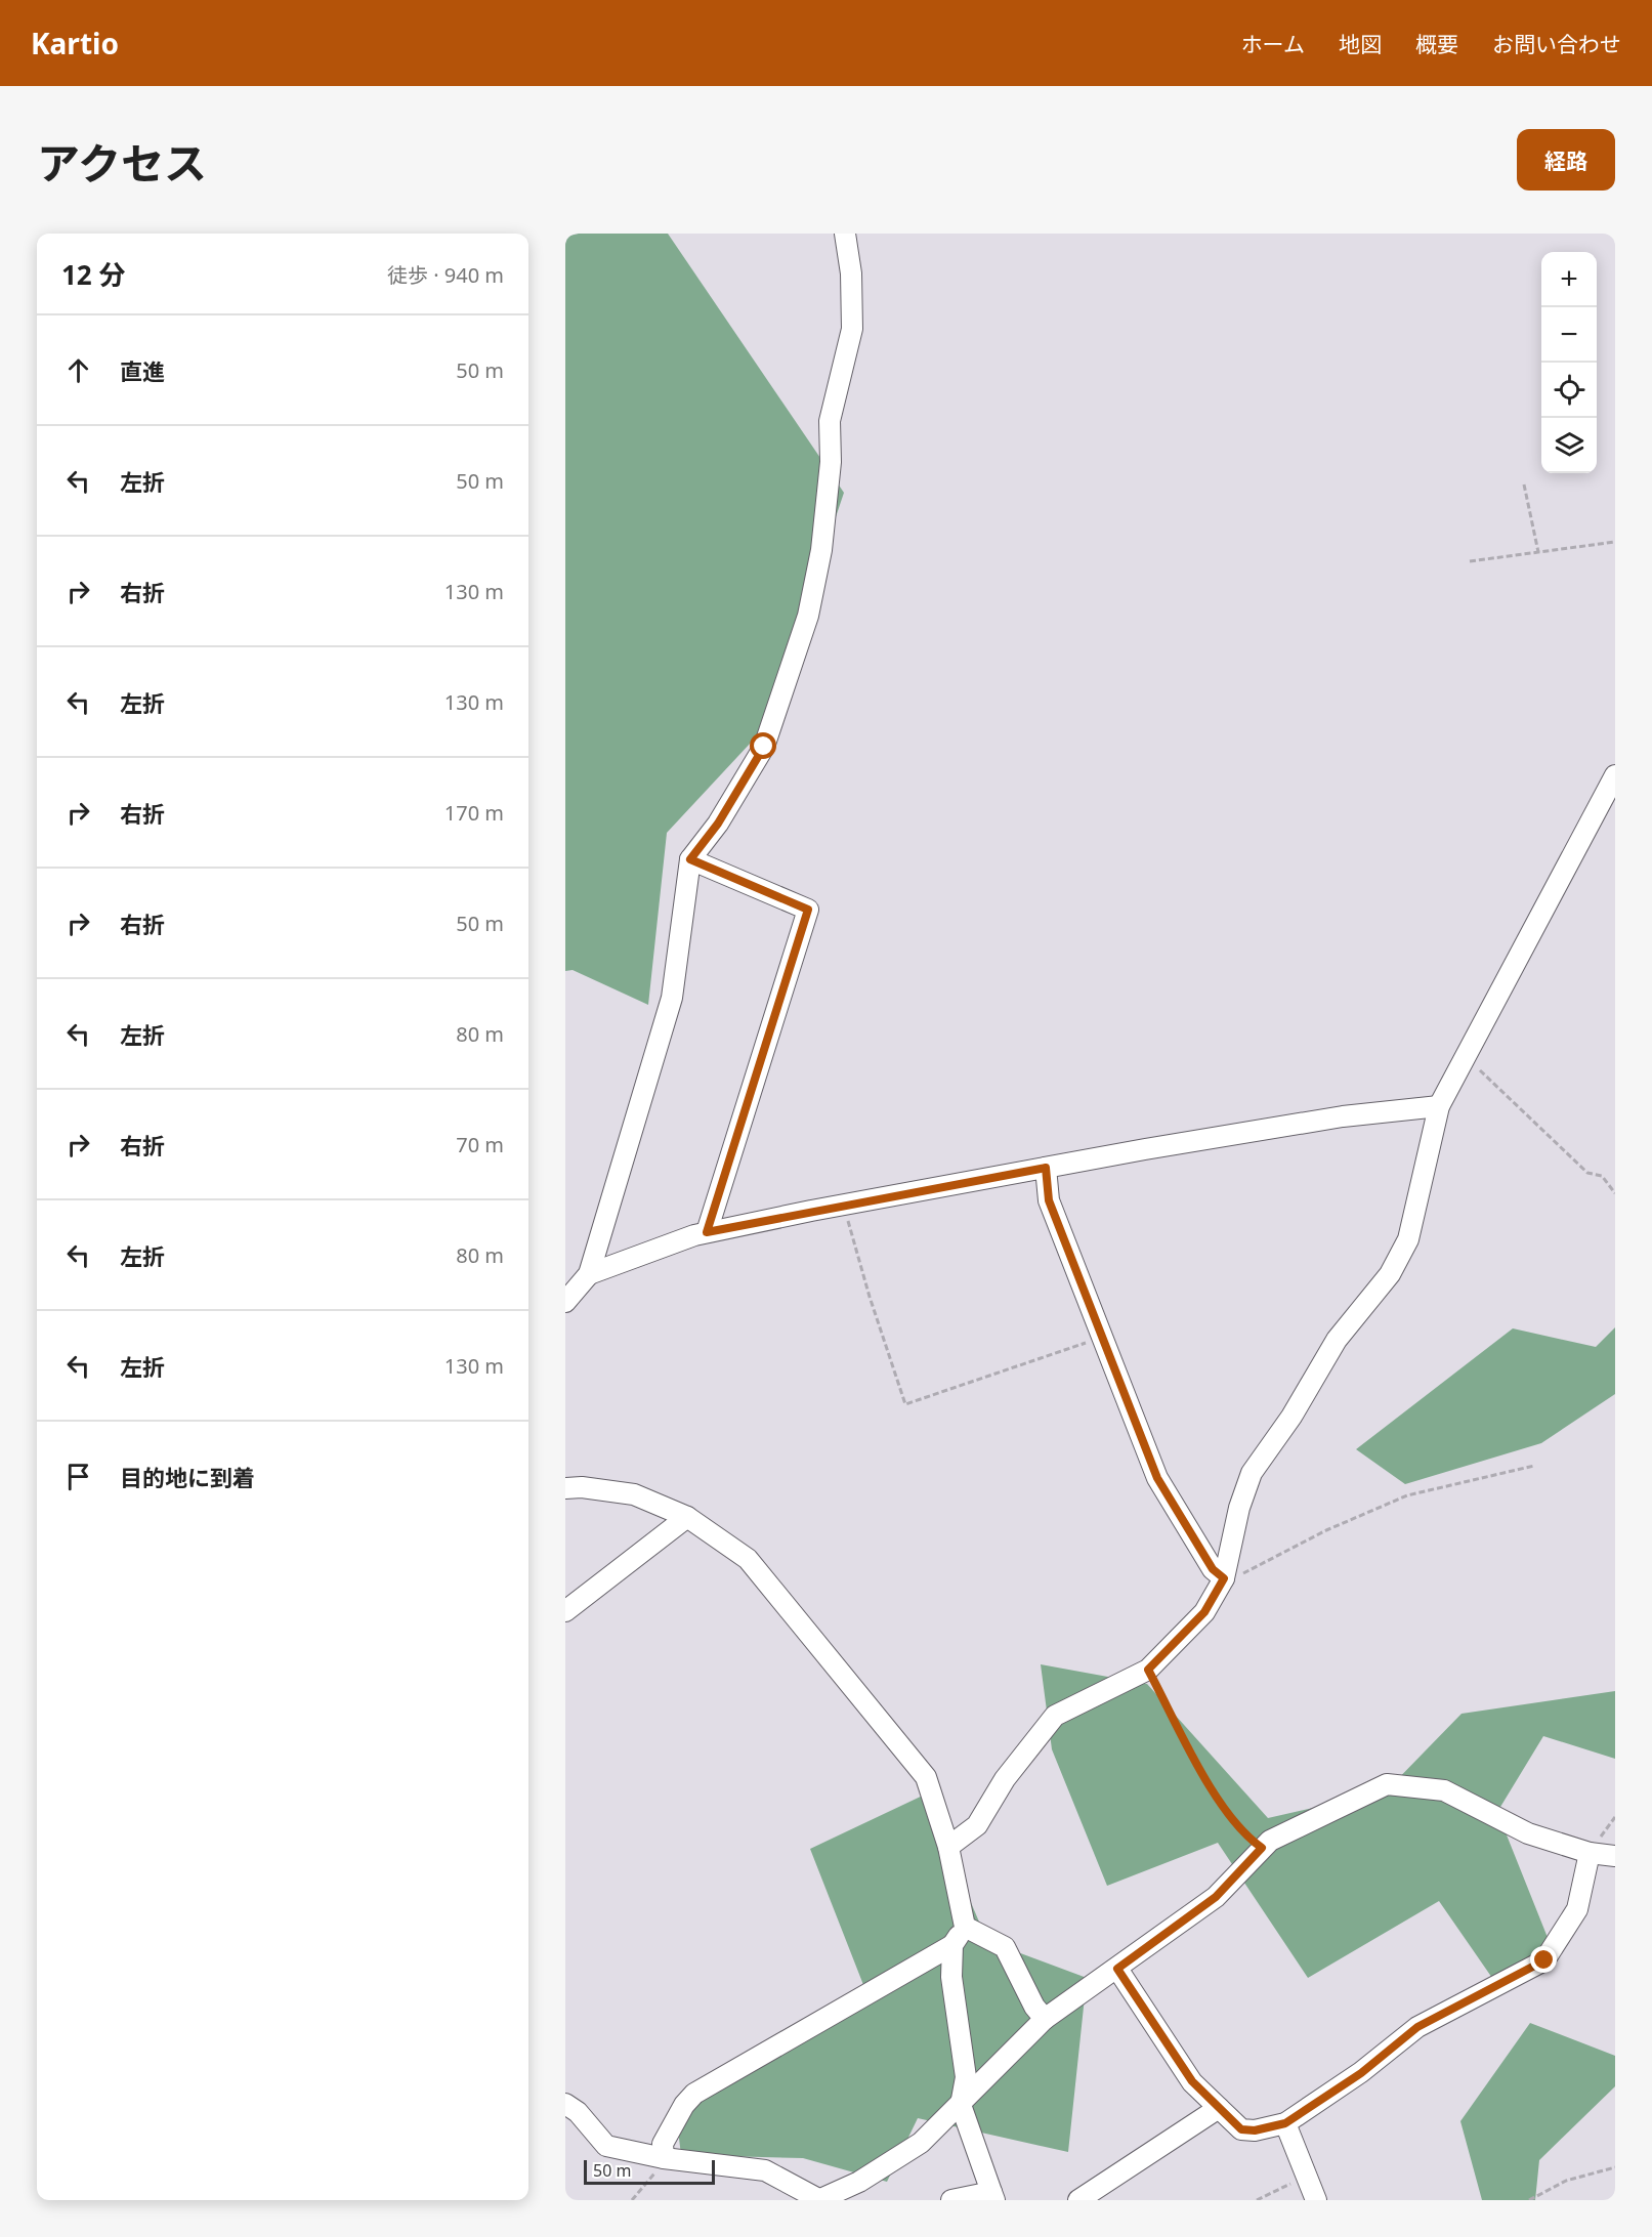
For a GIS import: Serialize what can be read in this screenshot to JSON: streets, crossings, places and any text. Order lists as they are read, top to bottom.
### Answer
{
  "scale_bar": "50 m",
  "page": {
    "header": "Kartio",
    "nav": [
      "ホーム",
      "地図",
      "概要",
      "お問い合わせ"
    ],
    "title": "アクセス",
    "buttons": "経路",
    "heading": ["12 分", "徒歩 · 940 m"],
    "map_buttons": ["+", "−"],
    "list": [
      ["直進", "50 m"],
      ["左折", "50 m"],
      ["右折", "130 m"],
      ["左折", "130 m"],
      ["右折", "170 m"],
      ["右折", "50 m"],
      ["左折", "80 m"],
      ["右折", "70 m"],
      ["左折", "80 m"],
      ["左折", "130 m"],
      "目的地に到着"
    ],
    "scale": "50 m"
  }
}
